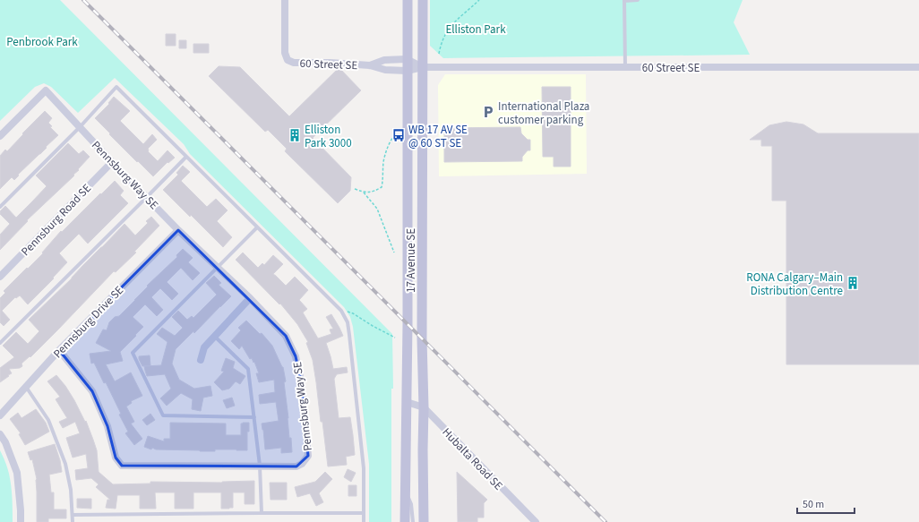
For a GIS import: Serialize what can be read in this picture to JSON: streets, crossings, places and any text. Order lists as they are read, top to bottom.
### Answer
{
  "streets": {
    "main road": ["17 Avenue SE"],
    "street": [
      "60 Street SE",
      "Pennsburg Way SE",
      "Pennsburg Road SE",
      "Pennsburg Drive SE",
      "Hubalta Road SE"
    ]
  },
  "crossings": [
    ["60 Street SE", "17 Avenue SE"],
    ["Pennsburg Way SE", "Pennsburg Road SE"],
    ["Pennsburg Way SE", "Pennsburg Drive SE"],
    ["17 Avenue SE", "Hubalta Road SE"]
  ],
  "parks": ["Elliston Park", "Penbrook Park"],
  "places": {
    "parking": ["International Plaza customer parking"],
    "building": ["Elliston Park 3000", "RONA Calgary–Main Distribution Centre"],
    "bus stop": ["WB 17 AV SE @ 60 ST SE"]
  },
  "scale_bar": "50 m"
}
